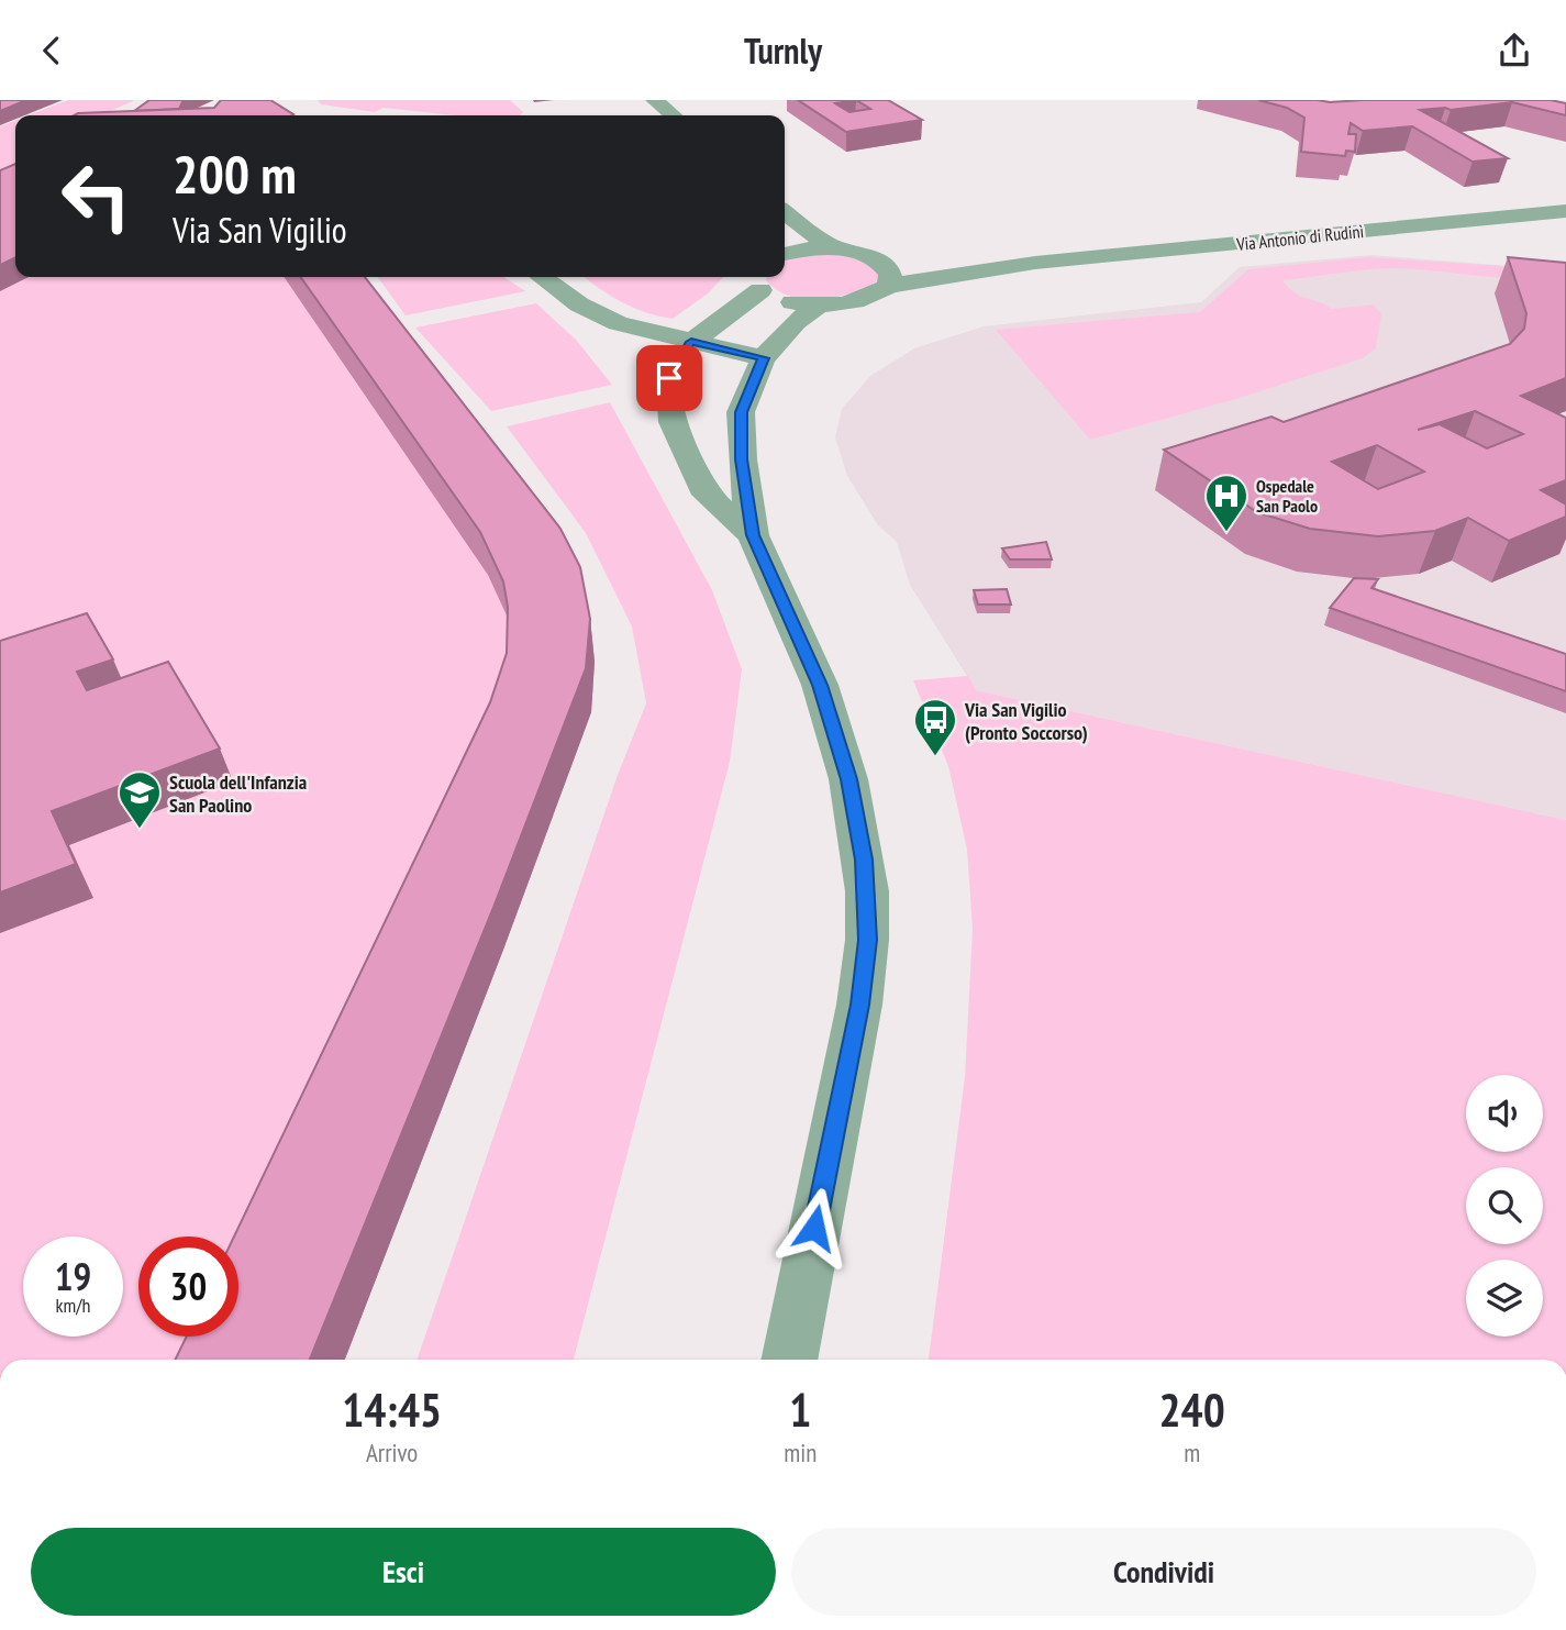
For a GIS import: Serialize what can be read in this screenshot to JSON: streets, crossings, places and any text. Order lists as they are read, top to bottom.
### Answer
{
  "streets": {
    "street": ["Via Antonio di Rudinì"]
  },
  "places": {
    "hospital": ["Ospedale San Paolo"],
    "bus stop": ["Via San Vigilio (Pronto Soccorso)"],
    "school or university": ["Scuola dell'Infanzia San Paolino"]
  },
  "page": {
    "header": "Turnly",
    "turn": ["200 m", "Via San Vigilio"],
    "speed": "19 km/h",
    "limit": "30",
    "eta": [
      "14:45",
      "Arrivo",
      "1",
      "min",
      "240",
      "m"
    ],
    "buttons": ["Esci", "Condividi"]
  }
}
